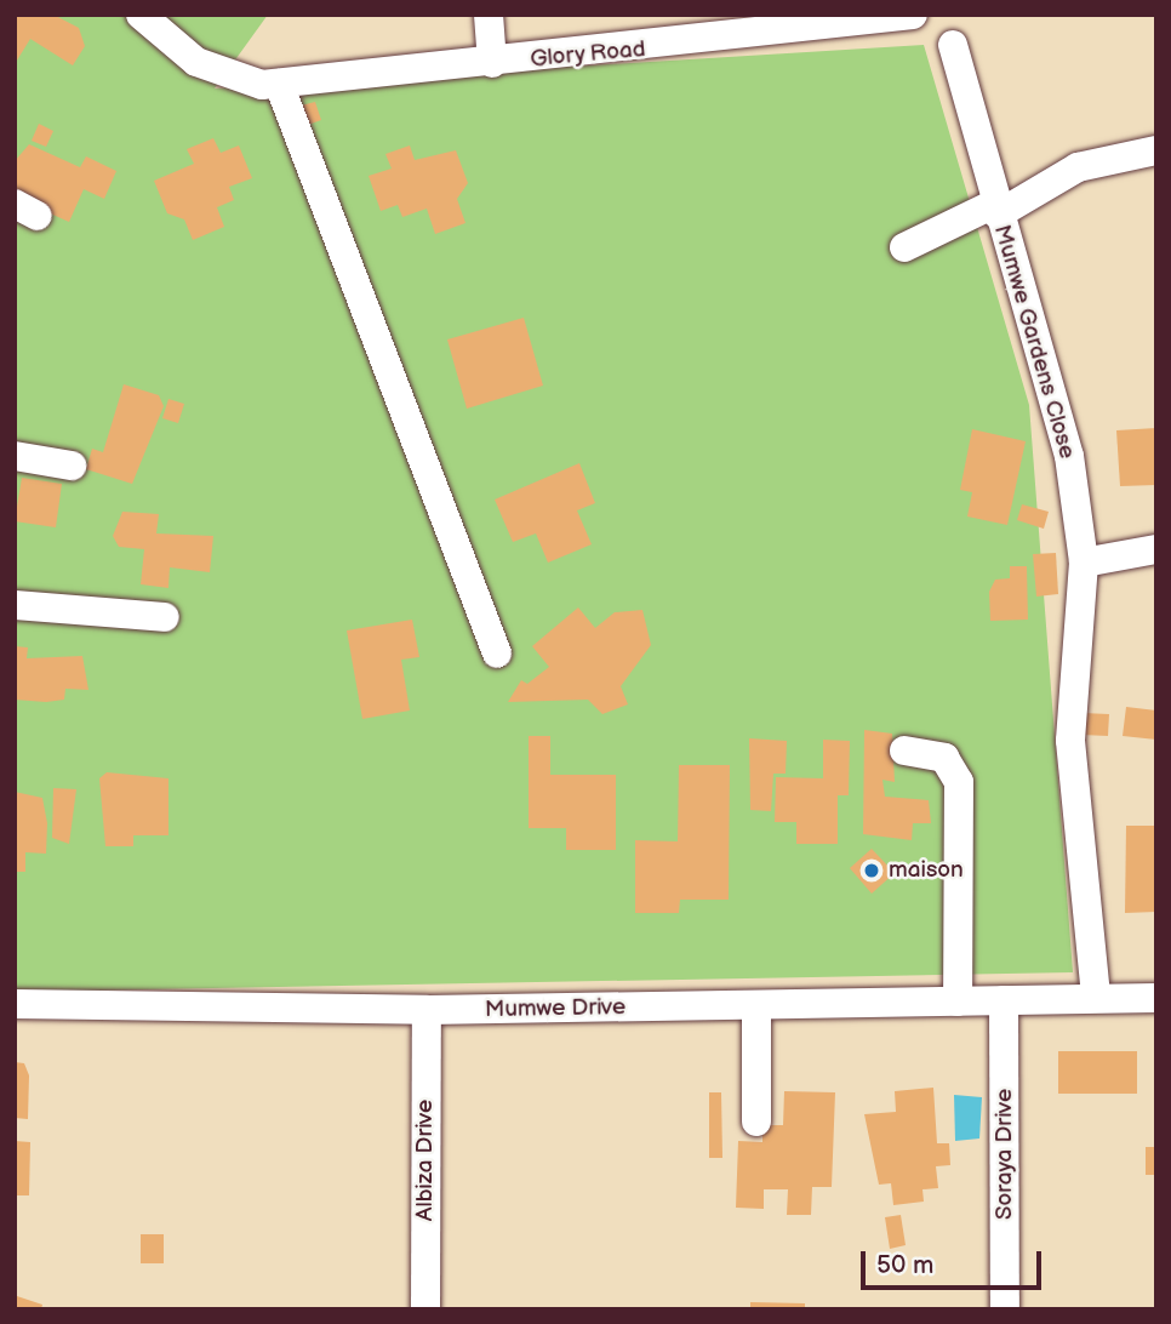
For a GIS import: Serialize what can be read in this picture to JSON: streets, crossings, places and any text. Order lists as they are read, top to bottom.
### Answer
{
  "streets": {
    "street": [
      "Glory Road",
      "Mumwe Gardens Close",
      "Mumwe Drive",
      "Soraya Drive",
      "Albiza Drive"
    ]
  },
  "crossings": [
    ["Mumwe Gardens Close", "Mumwe Drive"],
    ["Mumwe Drive", "Soraya Drive"],
    ["Mumwe Drive", "Albiza Drive"]
  ],
  "places": ["maison"],
  "scale_bar": "50 m"
}
